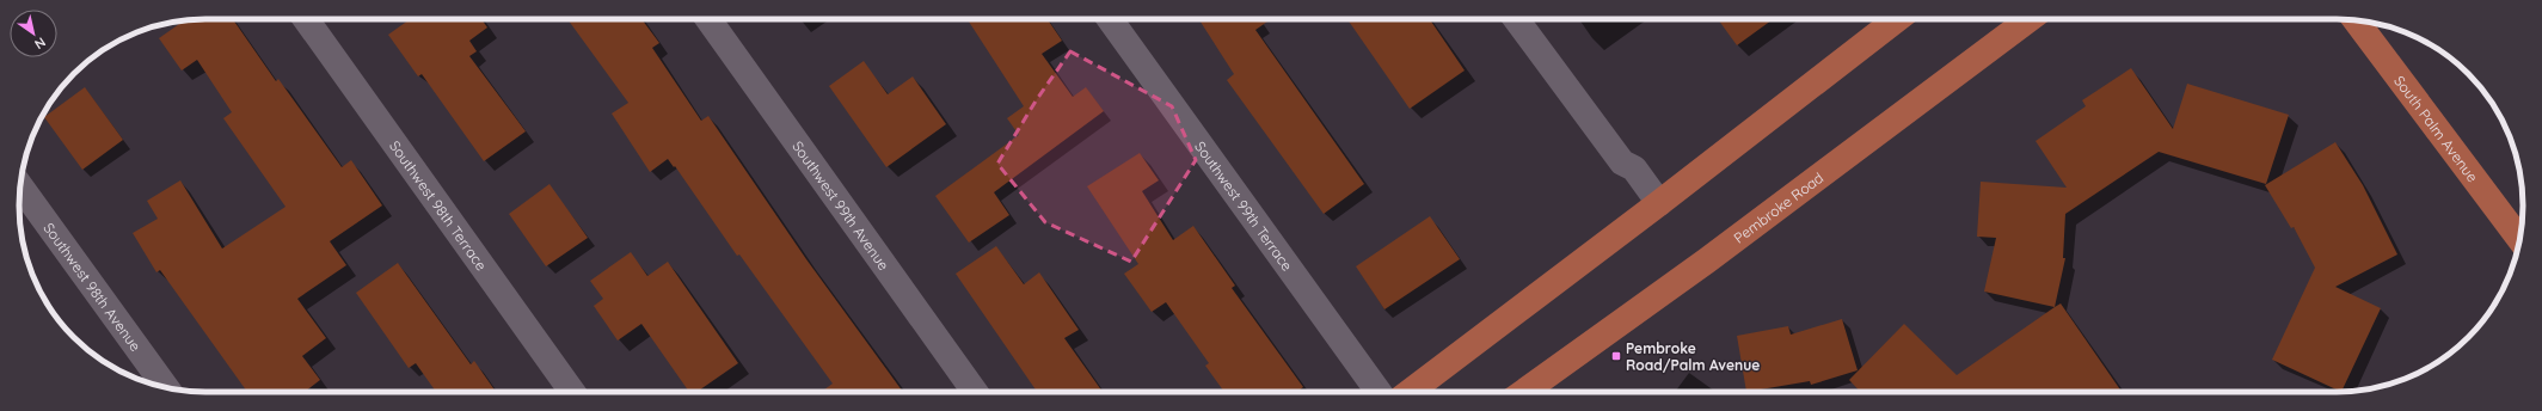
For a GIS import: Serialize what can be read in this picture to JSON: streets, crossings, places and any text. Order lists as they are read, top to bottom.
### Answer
{
  "streets": {
    "main road": ["South Palm Avenue", "Pembroke Road"],
    "street": [
      "Southwest 98th Terrace",
      "Southwest 99th Avenue",
      "Southwest 99th Terrace",
      "Southwest 98th Avenue"
    ]
  },
  "places": {
    "transit": ["Pembroke Road/Palm Avenue"]
  },
  "north": "bottom right"
}
